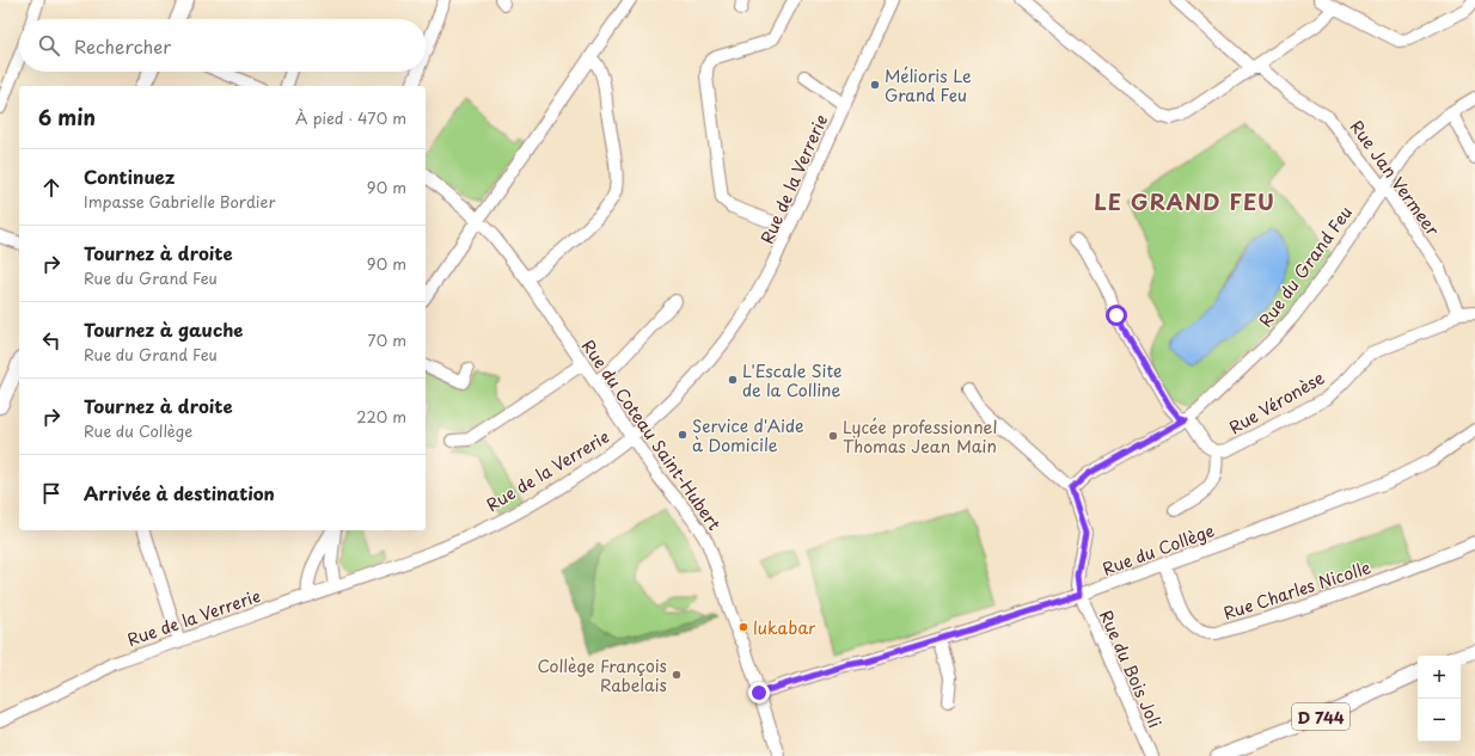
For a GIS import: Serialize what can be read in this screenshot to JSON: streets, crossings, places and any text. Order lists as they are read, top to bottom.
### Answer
{
  "streets": {
    "main road": ["D 744"],
    "street": [
      "Rue Jan Vermeer",
      "Rue de la Verrerie",
      "Rue du Grand Feu",
      "Rue Véronèse",
      "Rue du Coteau Saint-Hubert",
      "Rue du Collège",
      "Rue Charles Nicolle",
      "Rue du Bois Joli"
    ]
  },
  "crossings": [
    ["Rue Jan Vermeer", "Rue du Grand Feu"],
    ["Rue Jan Vermeer", "Rue Véronèse"],
    ["Rue de la Verrerie", "Rue du Coteau Saint-Hubert"],
    ["Rue du Grand Feu", "Rue Véronèse"],
    ["Rue du Coteau Saint-Hubert", "Rue du Collège"],
    ["Rue du Collège", "Rue Charles Nicolle"],
    ["Rue du Collège", "Rue du Bois Joli"]
  ],
  "districts": ["LE GRAND FEU"],
  "places": [
    "Mélioris Le Grand Feu",
    "L'Escale Site de la Colline",
    "Service d'Aide à Domicile",
    "Lycée professionnel Thomas Jean Main",
    "lukabar",
    "Collège François Rabelais"
  ],
  "page": {
    "search": "Rechercher",
    "heading": ["6 min", "À pied · 470 m"],
    "list": [
      ["Continuez", "Impasse Gabrielle Bordier", "90 m"],
      ["Tournez à droite", "Rue du Grand Feu", "90 m"],
      ["Tournez à gauche", "Rue du Grand Feu", "70 m"],
      ["Tournez à droite", "Rue du Collège", "220 m"],
      "Arrivée à destination"
    ],
    "map_buttons": ["+", "−"]
  }
}
